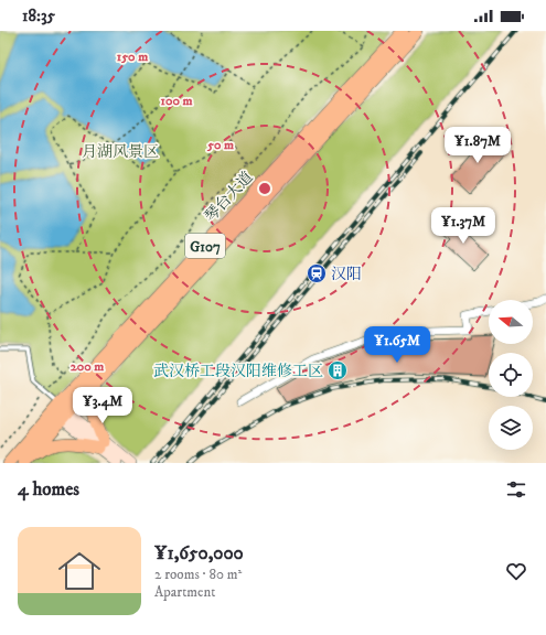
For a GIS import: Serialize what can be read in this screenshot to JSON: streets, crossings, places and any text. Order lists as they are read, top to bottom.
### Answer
{
  "streets": {
    "highway": ["琴台大道", "G107"]
  },
  "parks": ["月湖风景区"],
  "places": {
    "station": ["汉阳"],
    "building": ["武汉桥工段汉阳维修工区"]
  },
  "north": "left",
  "page": {
    "status": "18:35",
    "price": [
      "¥1.87M",
      "¥1.37M",
      "¥1.65M",
      "¥3.4M"
    ],
    "heading": "4 homes",
    "list": [
      {
        "name": "¥1,650,000",
        "note": "2 rooms · 80 m² · Apartment"
      }
    ]
  },
  "rings": [
    "150 m",
    "100 m",
    "50 m",
    "200 m"
  ]
}
